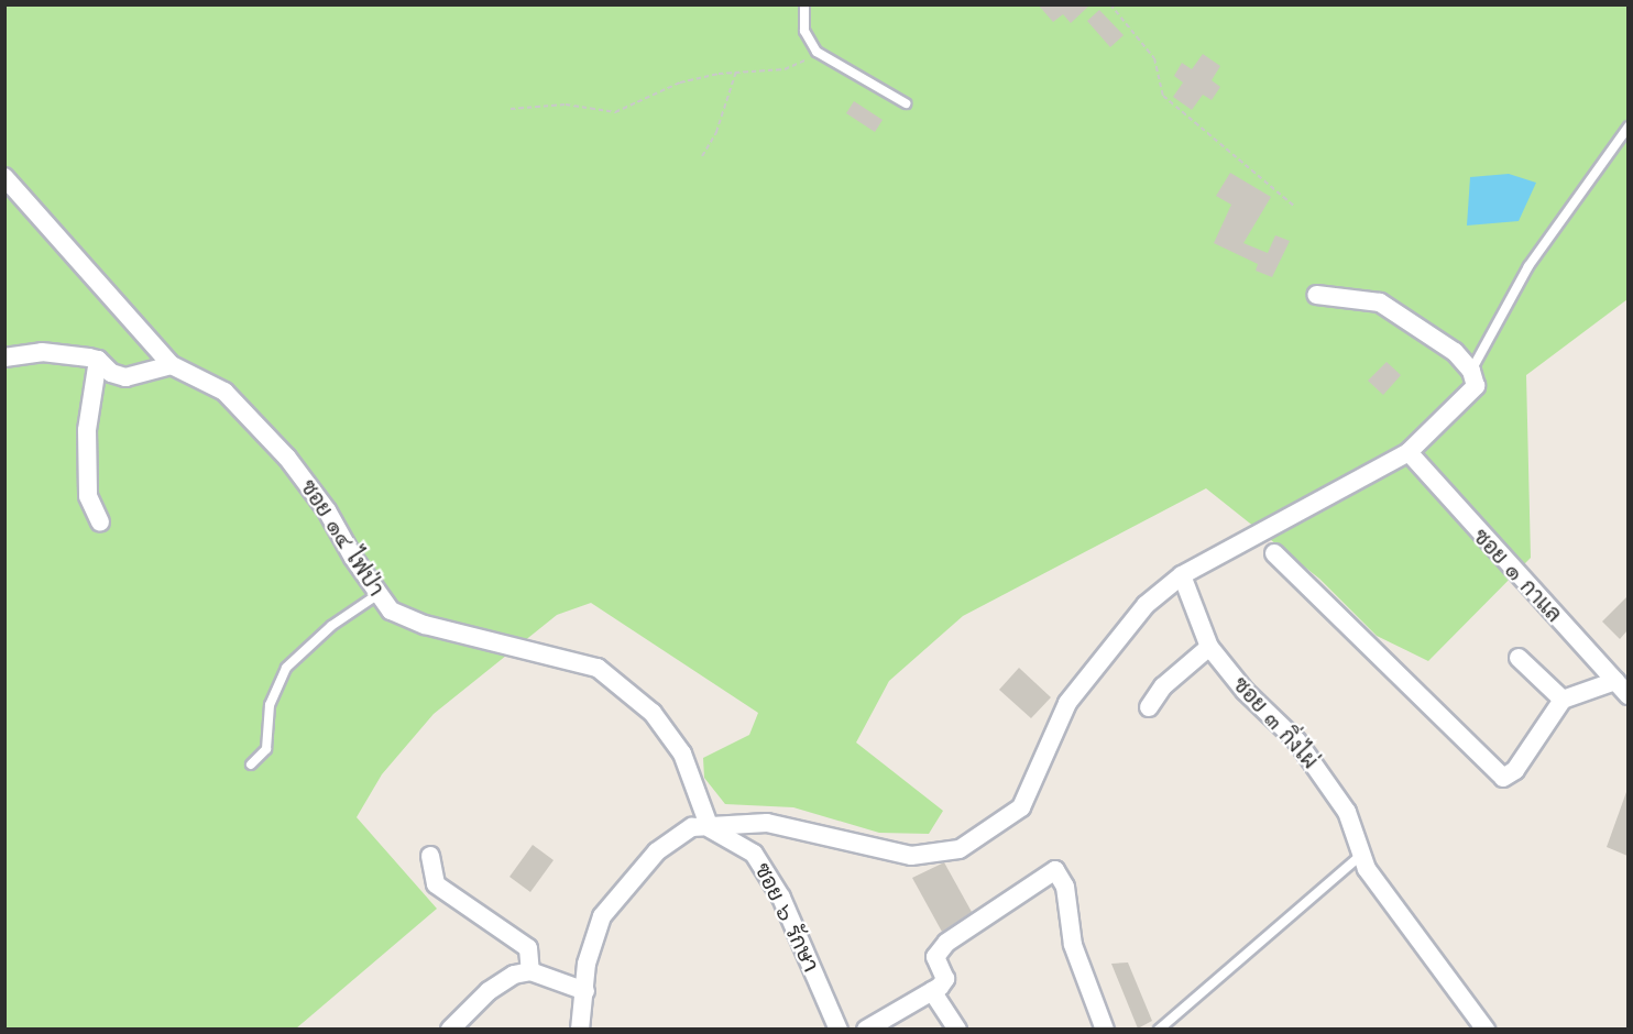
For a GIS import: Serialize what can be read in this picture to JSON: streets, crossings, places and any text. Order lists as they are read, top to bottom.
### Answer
{
  "streets": {
    "street": [
      "ซอย ๑๔ ไฟป่า",
      "ซอย ๑ กาแล",
      "ซอย ๓ กิ่งไผ่",
      "ซอย ๖ รักษา"
    ]
  },
  "crossings": [
    ["ซอย ๑๔ ไฟป่า", "ซอย ๖ รักษา"]
  ]
}
